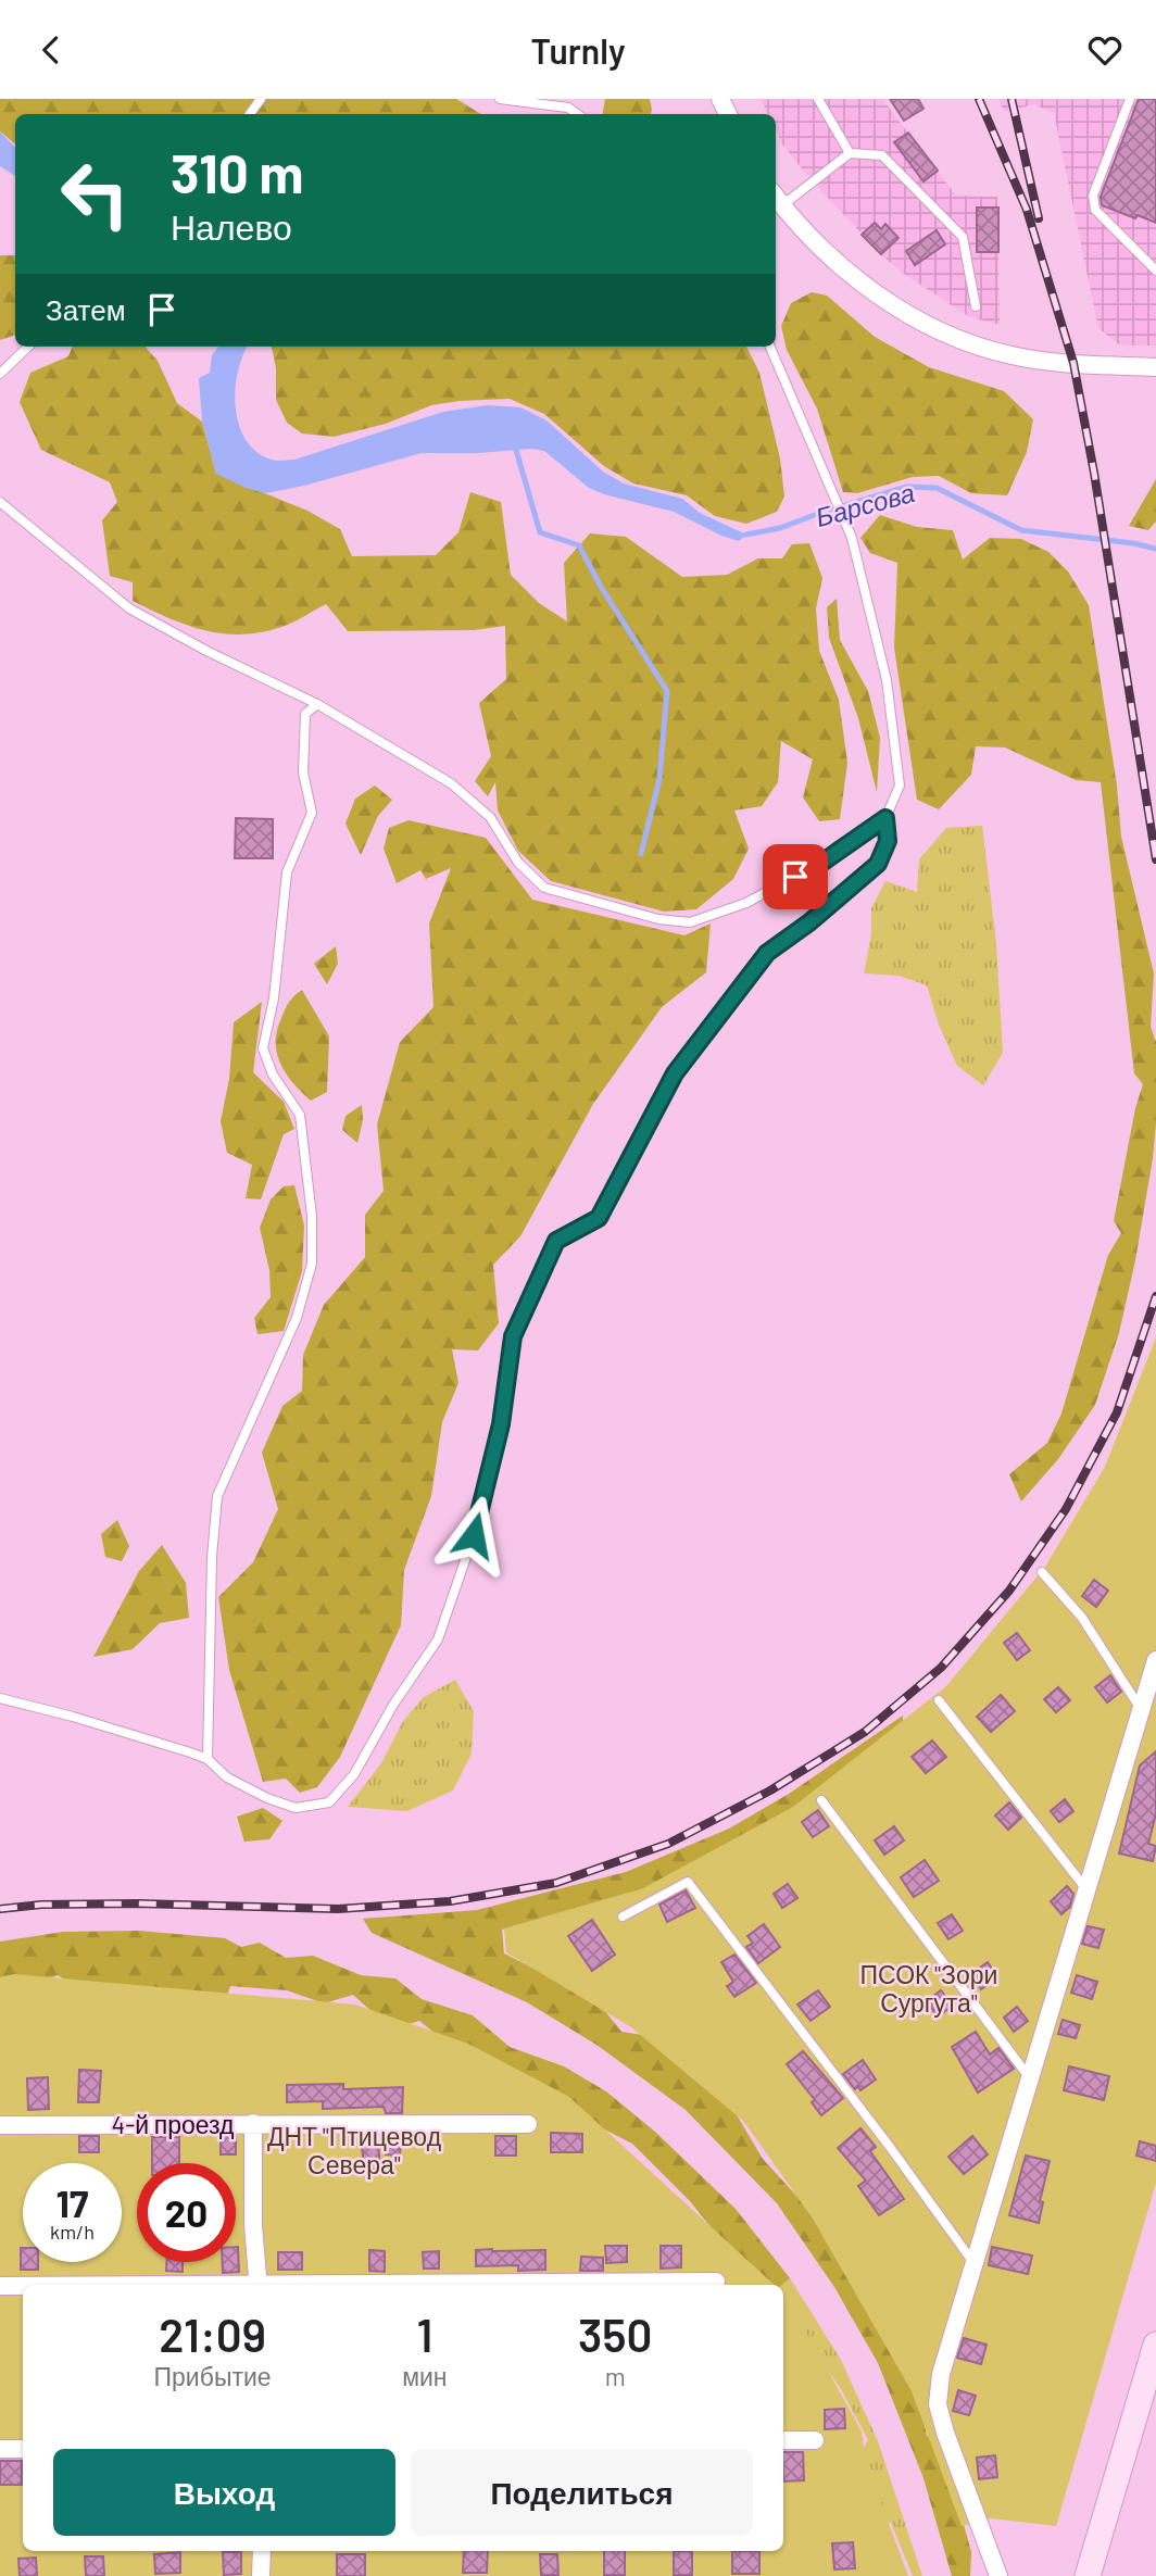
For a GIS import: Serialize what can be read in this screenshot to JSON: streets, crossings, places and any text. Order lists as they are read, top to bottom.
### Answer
{
  "streets": {
    "street": ["4-й проезд"]
  },
  "water": ["Барсова"],
  "parks": ["ПСОК \"Зори Сургута\"", "ДНТ \"Птицевод Севера\""],
  "page": {
    "header": "Turnly",
    "turn": ["310 m", "Налево"],
    "then": "Затем",
    "speed": "17 km/h",
    "limit": "20",
    "eta": [
      "21:09",
      "Прибытие",
      "1",
      "мин",
      "350",
      "m"
    ],
    "buttons": ["Выход", "Поделиться"]
  }
}
